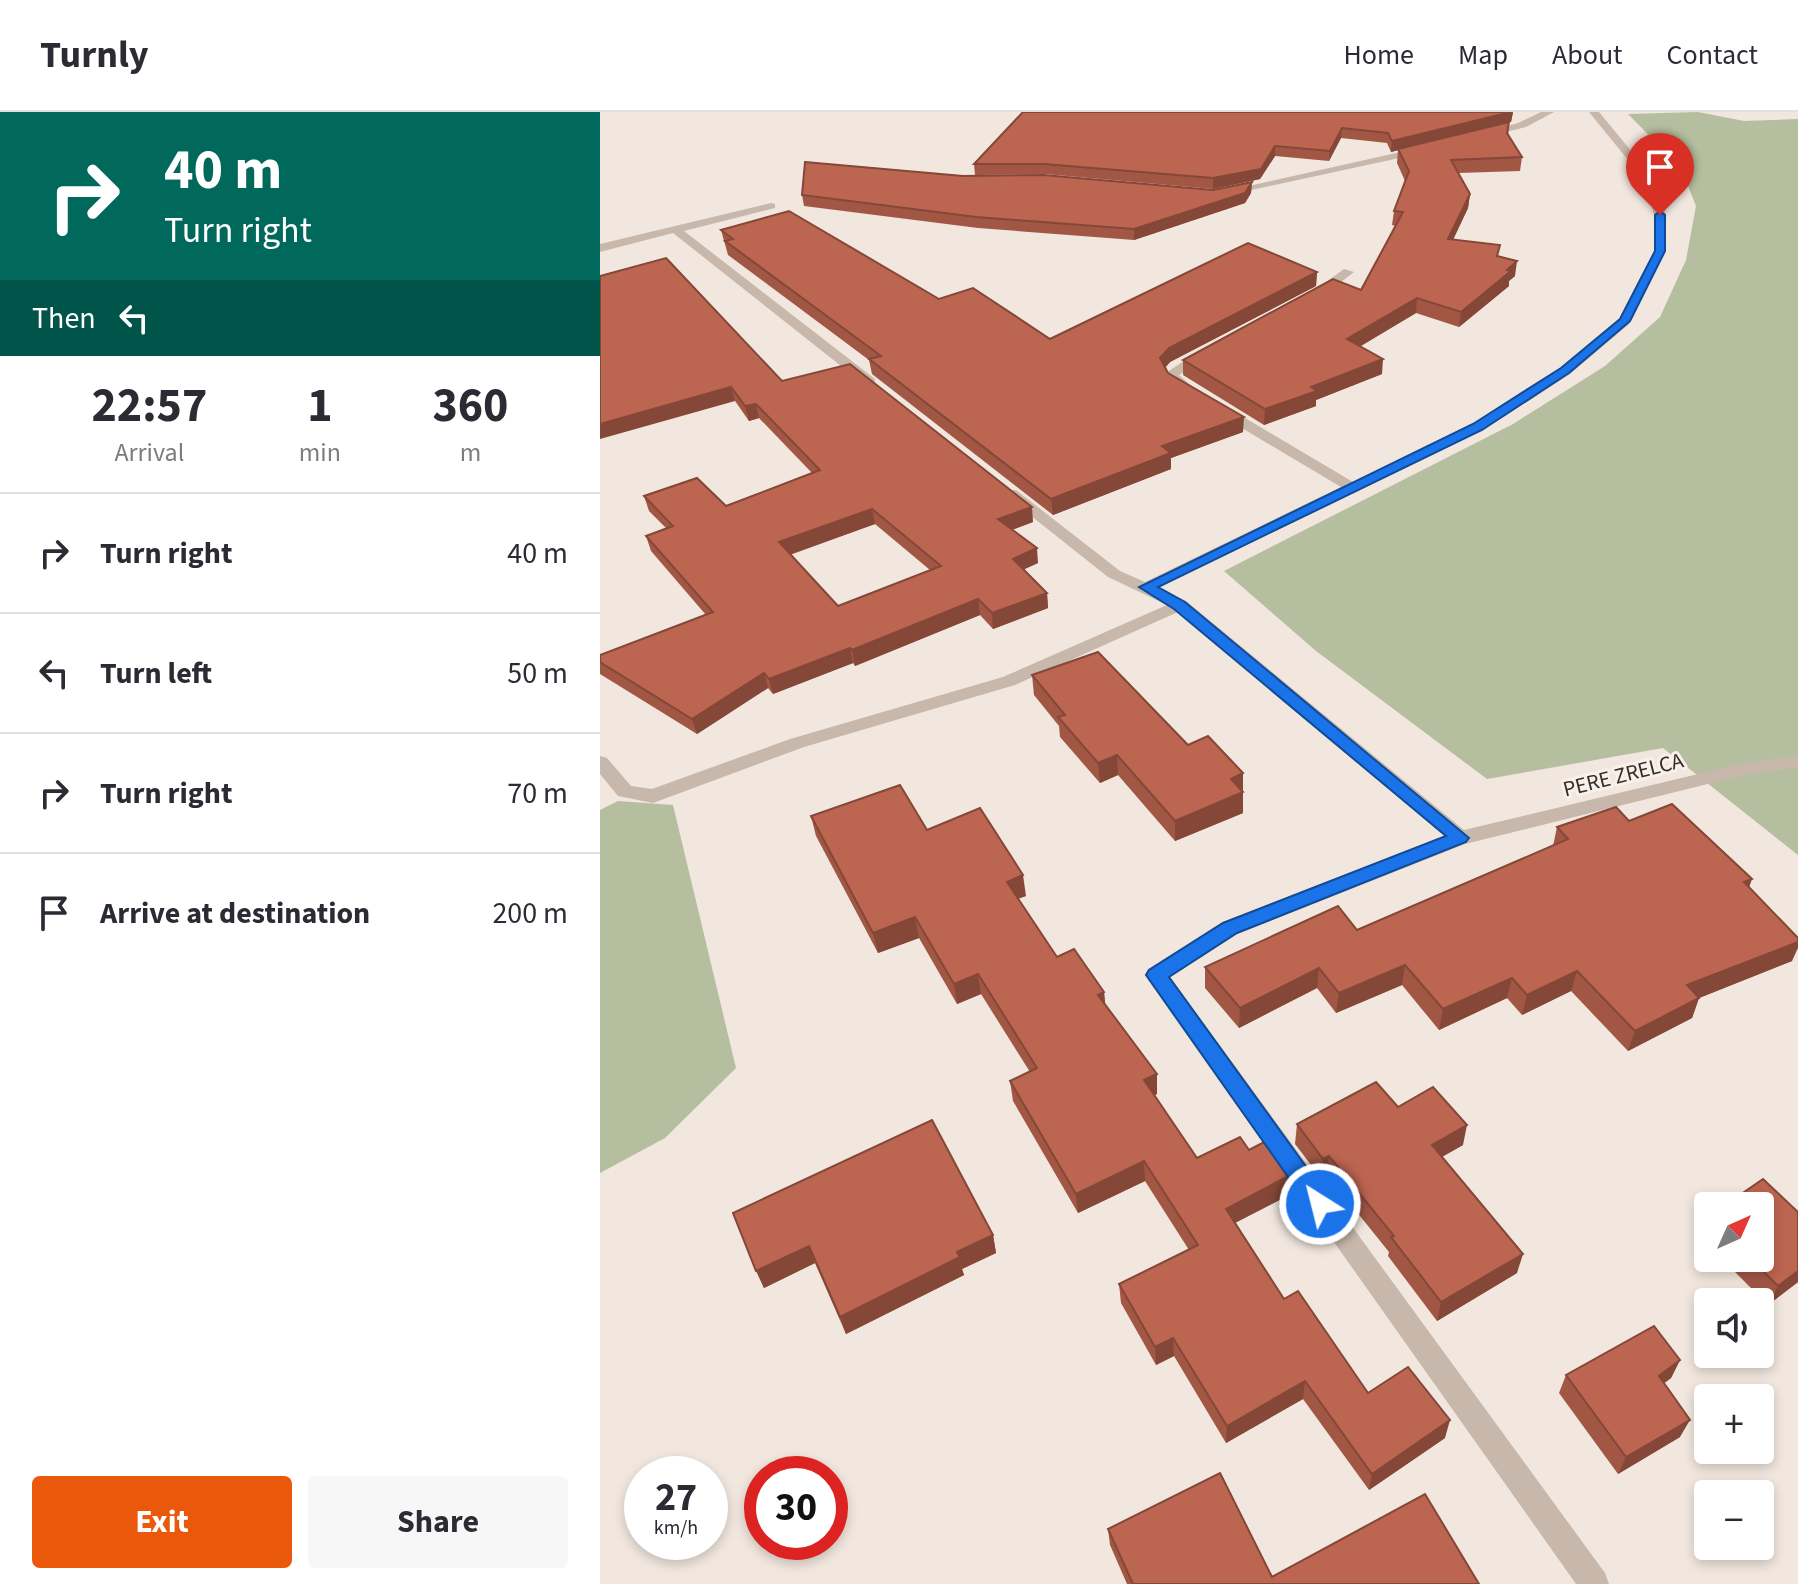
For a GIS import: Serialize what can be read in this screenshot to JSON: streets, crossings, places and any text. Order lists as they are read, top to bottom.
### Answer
{
  "streets": {
    "street": ["PERE ZRELCA"]
  },
  "north": "top right",
  "page": {
    "header": "Turnly",
    "nav": [
      "Home",
      "Map",
      "About",
      "Contact"
    ],
    "turn": ["40 m", "Turn right"],
    "then": "Then",
    "eta": [
      "22:57",
      "Arrival",
      "1",
      "min",
      "360",
      "m"
    ],
    "list": [
      {
        "name": "Turn right",
        "value": "40 m"
      },
      {
        "name": "Turn left",
        "value": "50 m"
      },
      {
        "name": "Turn right",
        "value": "70 m"
      },
      {
        "name": "Arrive at destination",
        "value": "200 m"
      }
    ],
    "map_buttons": ["+", "−"],
    "speed": "27 km/h",
    "limit": "30",
    "buttons": ["Exit", "Share"]
  }
}
